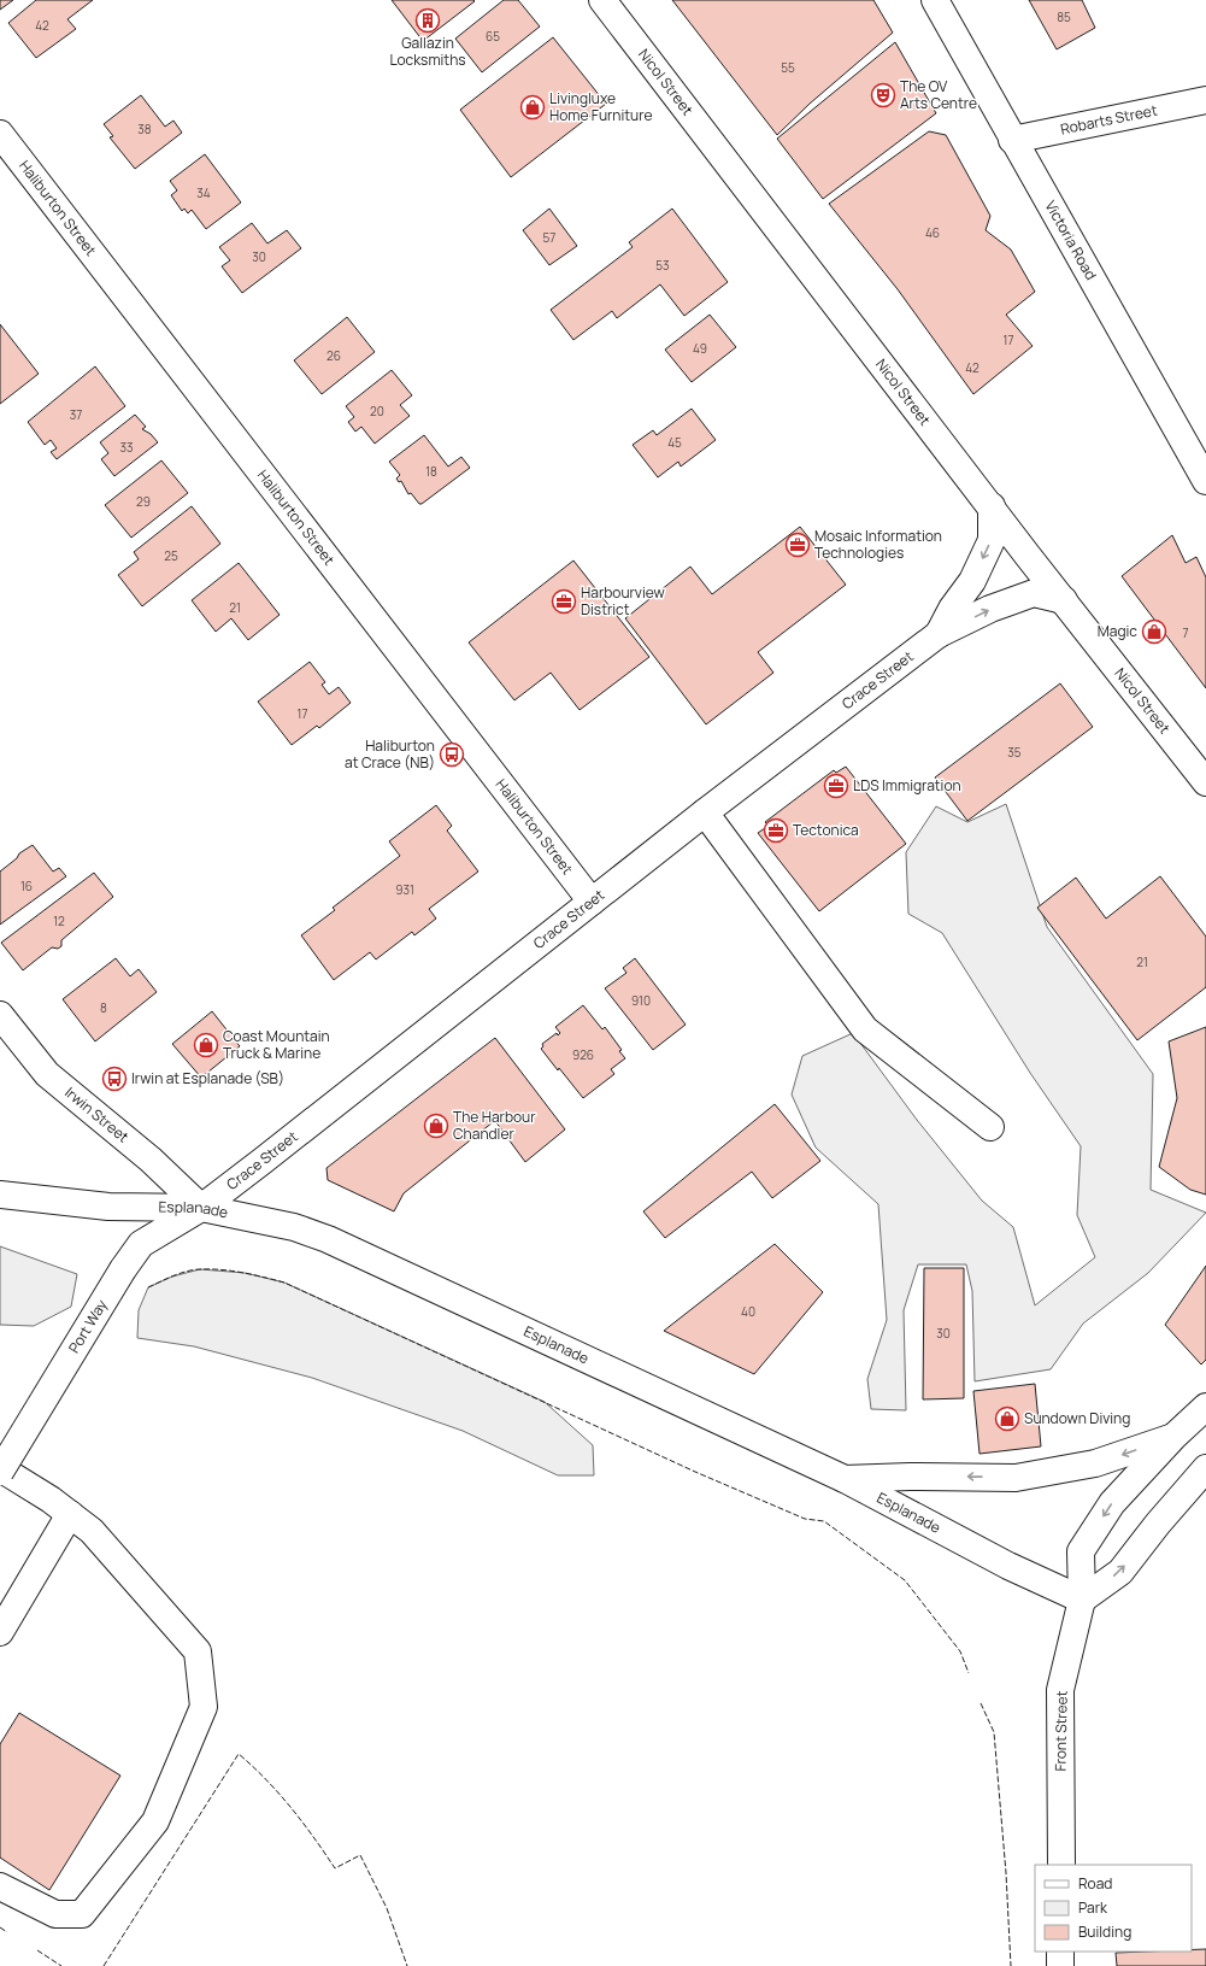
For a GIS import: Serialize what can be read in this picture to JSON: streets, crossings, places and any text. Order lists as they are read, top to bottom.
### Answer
{
  "streets": {
    "main road": [
      "Nicol Street",
      "Robarts Street",
      "Haliburton Street",
      "Victoria Road",
      "Crace Street",
      "Irwin Street",
      "Esplanade",
      "Port Way",
      "Front Street"
    ]
  },
  "crossings": [
    ["Nicol Street", "Crace Street"],
    ["Robarts Street", "Victoria Road"],
    ["Haliburton Street", "Crace Street"],
    ["Crace Street", "Irwin Street"],
    ["Crace Street", "Esplanade"],
    ["Crace Street", "Port Way"],
    ["Irwin Street", "Esplanade"],
    ["Irwin Street", "Port Way"],
    ["Esplanade", "Port Way"],
    ["Esplanade", "Front Street"]
  ],
  "places": {
    "building": ["Gallazin Locksmiths"],
    "theatre": ["The OV Arts Centre"],
    "shop": [
      "Livingluxe Home Furniture",
      "Magic",
      "Coast Mountain Truck & Marine",
      "The Harbour Chandler",
      "Sundown Diving"
    ],
    "office": [
      "Mosaic Information Technologies",
      "Harbourview District",
      "LDS Immigration",
      "Tectonica"
    ],
    "bus stop": ["Haliburton at Crace (NB)", "Irwin at Esplanade (SB)"]
  },
  "house_numbers": [
    "85",
    "42",
    "65",
    "55",
    "38",
    "34",
    "46",
    "57",
    "30",
    "53",
    "17",
    "49",
    "26",
    "42",
    "20",
    "37",
    "45",
    "33",
    "18",
    "29",
    "25",
    "21",
    "7",
    "17",
    "35",
    "16",
    "931",
    "12",
    "21",
    "910",
    "8",
    "926",
    "40",
    "30"
  ],
  "legend": ["Road", "Park", "Building"]
}
